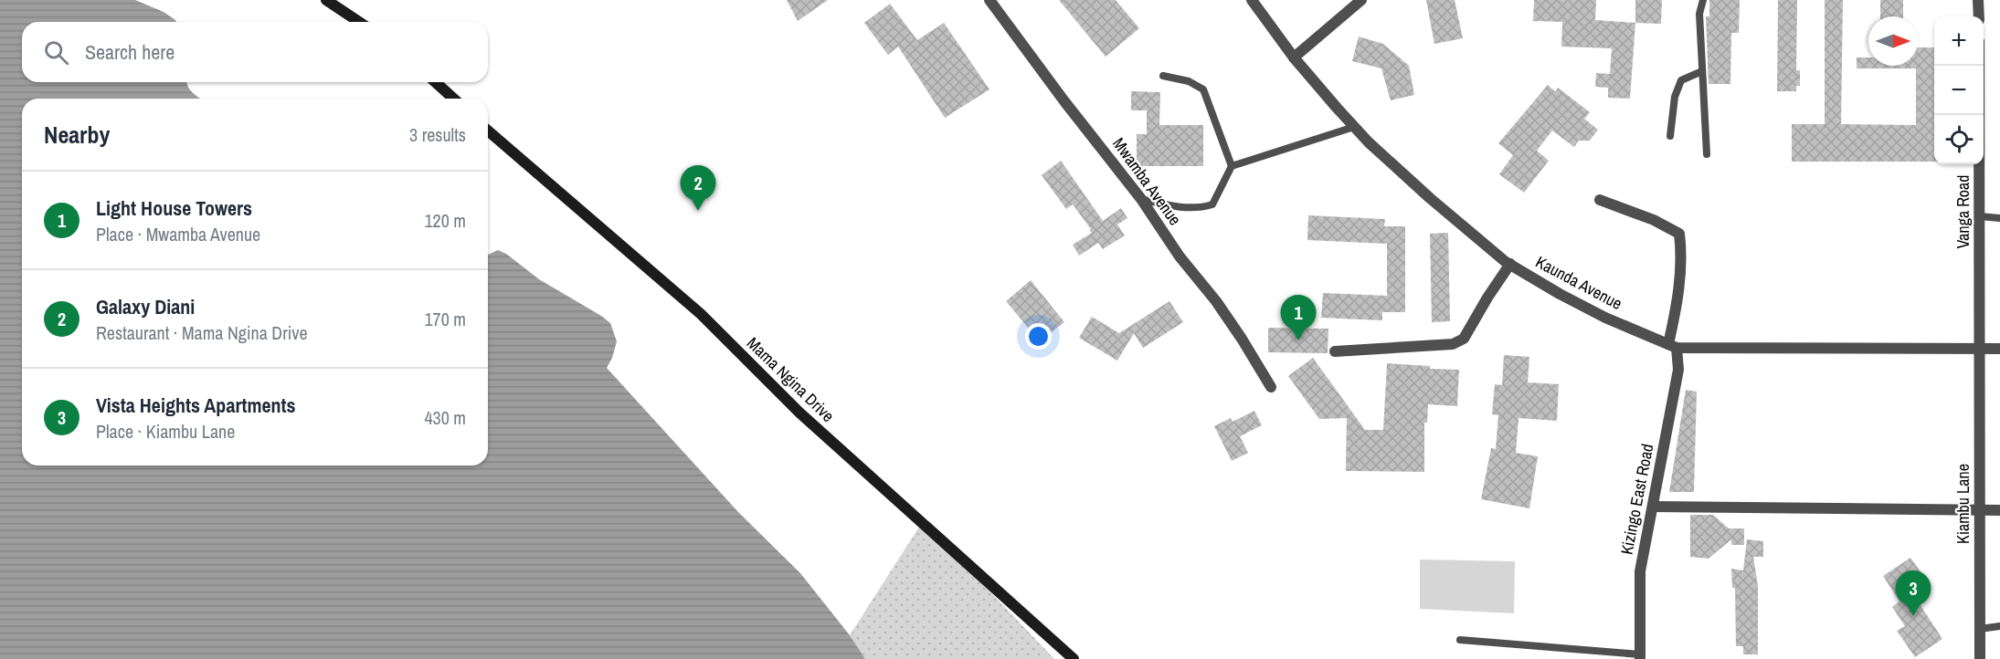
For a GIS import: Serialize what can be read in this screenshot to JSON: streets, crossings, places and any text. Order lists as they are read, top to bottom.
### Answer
{
  "streets": {
    "street": [
      "Mwamba Avenue",
      "Vanga Road",
      "Kaunda Avenue",
      "Mama Ngina Drive",
      "Kizingo East Road",
      "Kiambu Lane"
    ]
  },
  "crossings": [
    ["Vanga Road", "Kaunda Avenue"],
    ["Vanga Road", "Kiambu Lane"],
    ["Kaunda Avenue", "Kizingo East Road"],
    ["Kaunda Avenue", "Kiambu Lane"]
  ],
  "north": "right",
  "page": {
    "map_buttons": ["+", "−"],
    "search": "Search here",
    "heading": ["Nearby", "3 results"],
    "pins": ["2", "1", "3"],
    "list": [
      {
        "mark": "1",
        "name": "Light House Towers",
        "note": "Place · Mwamba Avenue",
        "value": "120 m"
      },
      {
        "mark": "2",
        "name": "Galaxy Diani",
        "note": "Restaurant · Mama Ngina Drive",
        "value": "170 m"
      },
      {
        "mark": "3",
        "name": "Vista Heights Apartments",
        "note": "Place · Kiambu Lane",
        "value": "430 m"
      }
    ]
  }
}
